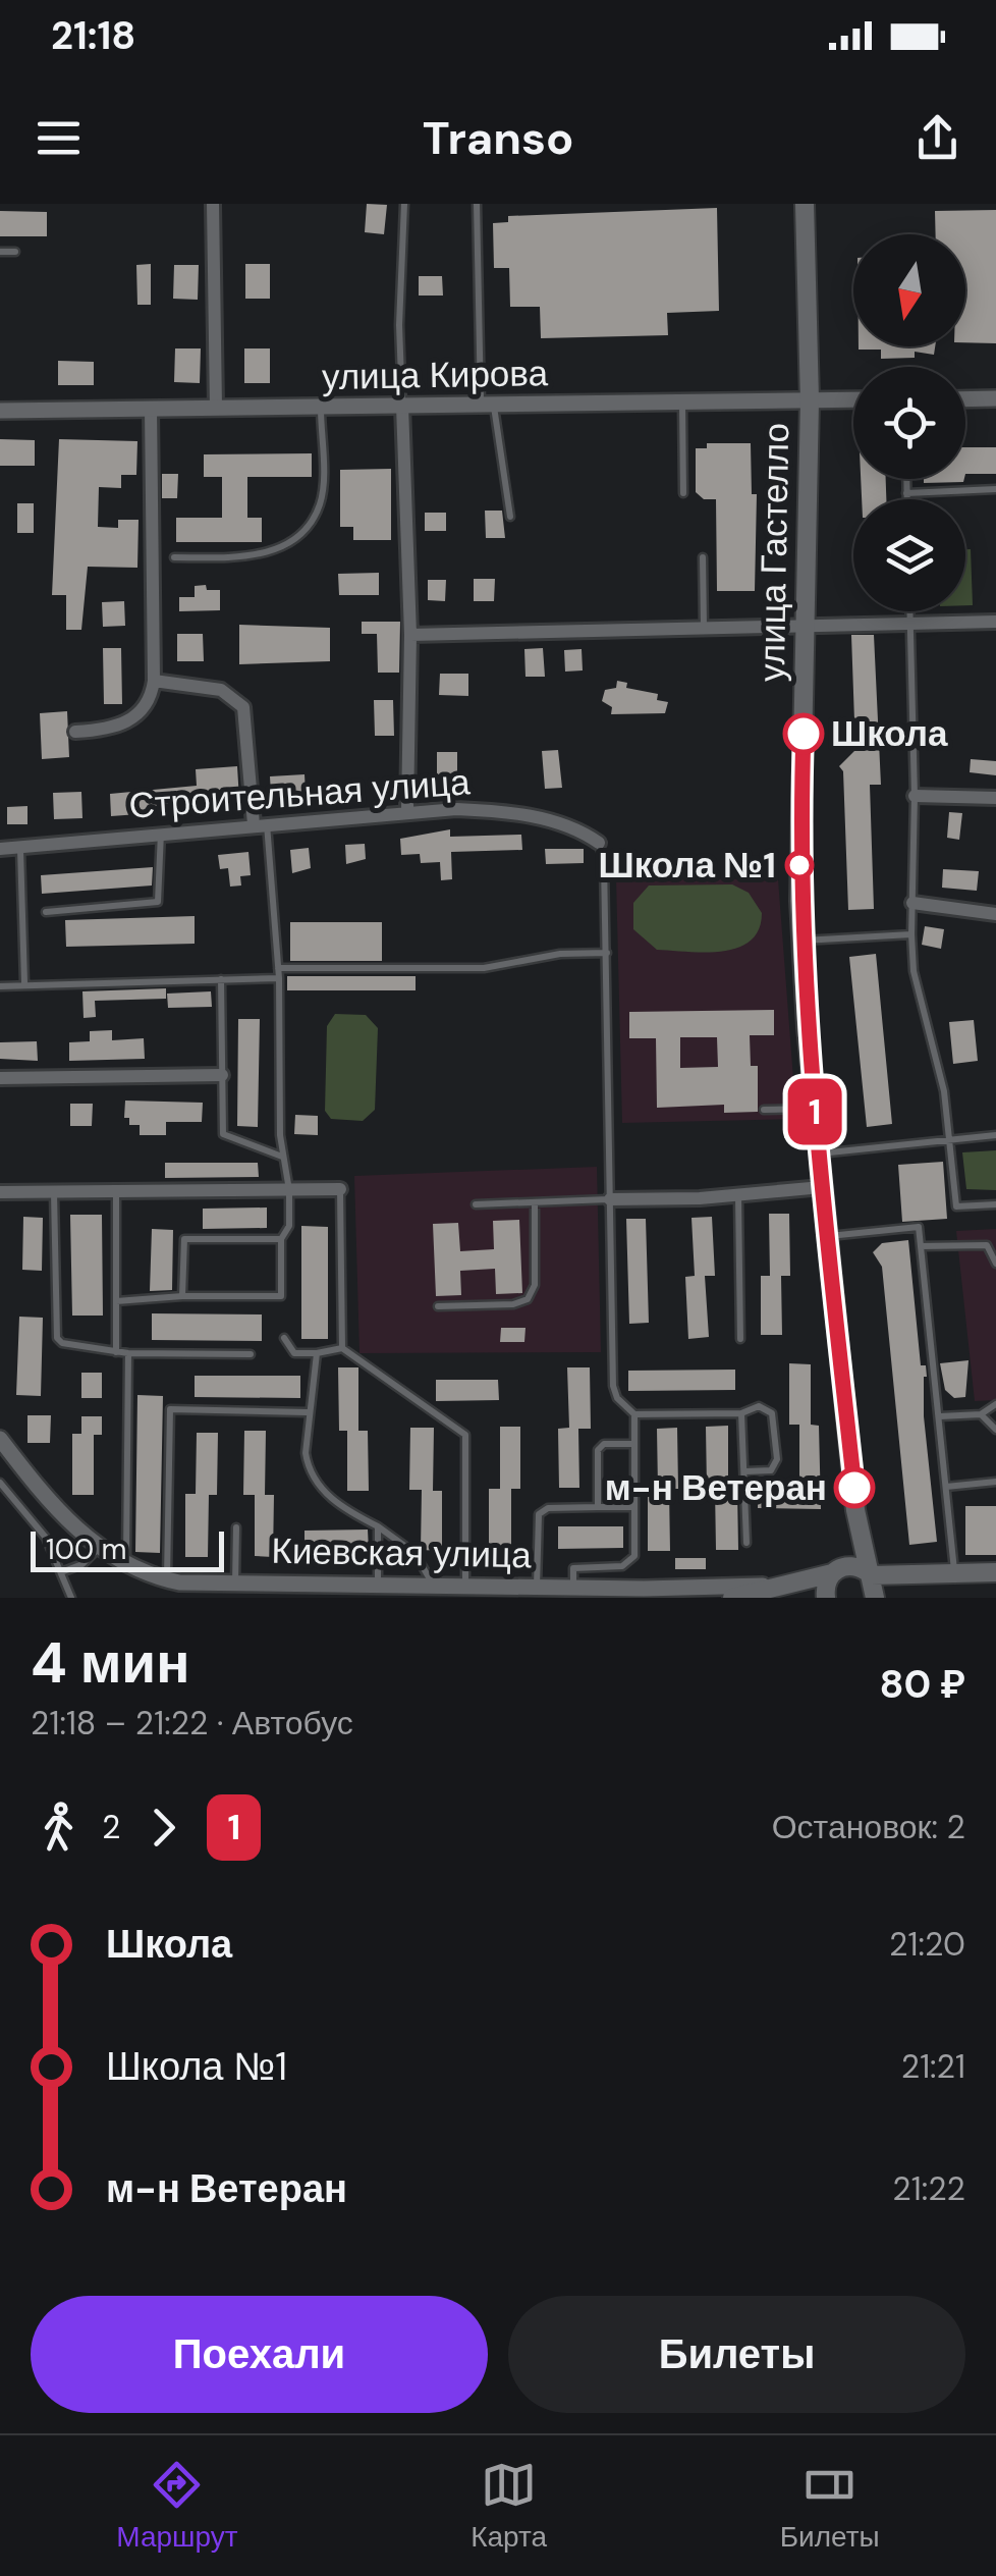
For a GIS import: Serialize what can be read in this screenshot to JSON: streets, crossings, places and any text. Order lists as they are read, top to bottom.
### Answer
{
  "streets": {
    "main road": ["улица Гастелло", "Киевская улица"],
    "street": ["улица Кирова", "Строительная улица"]
  },
  "crossings": [
    ["улица Кирова", "улица Гастелло"],
    ["улица Гастелло", "Киевская улица"]
  ],
  "places": ["Школа", "Школа №1", "м-н Ветеран"],
  "lines": ["bus line 1"],
  "scale_bar": "100 m",
  "north": "bottom",
  "page": {
    "status": "21:18",
    "header": "Transo",
    "on_map": "1",
    "scale": "100 m",
    "heading": ["4 мин", "21:18 – 21:22 · Автобус", "80 ₽"],
    "legs": ["2", "1", "Остановок: 2"],
    "list": [
      {
        "name": "Школа",
        "value": "21:20"
      },
      {
        "name": "Школа №1",
        "value": "21:21"
      },
      {
        "name": "м-н Ветеран",
        "value": "21:22"
      }
    ],
    "buttons": ["Поехали", "Билеты"],
    "tabs": ["Маршрут", "Карта", "Билеты"]
  }
}
